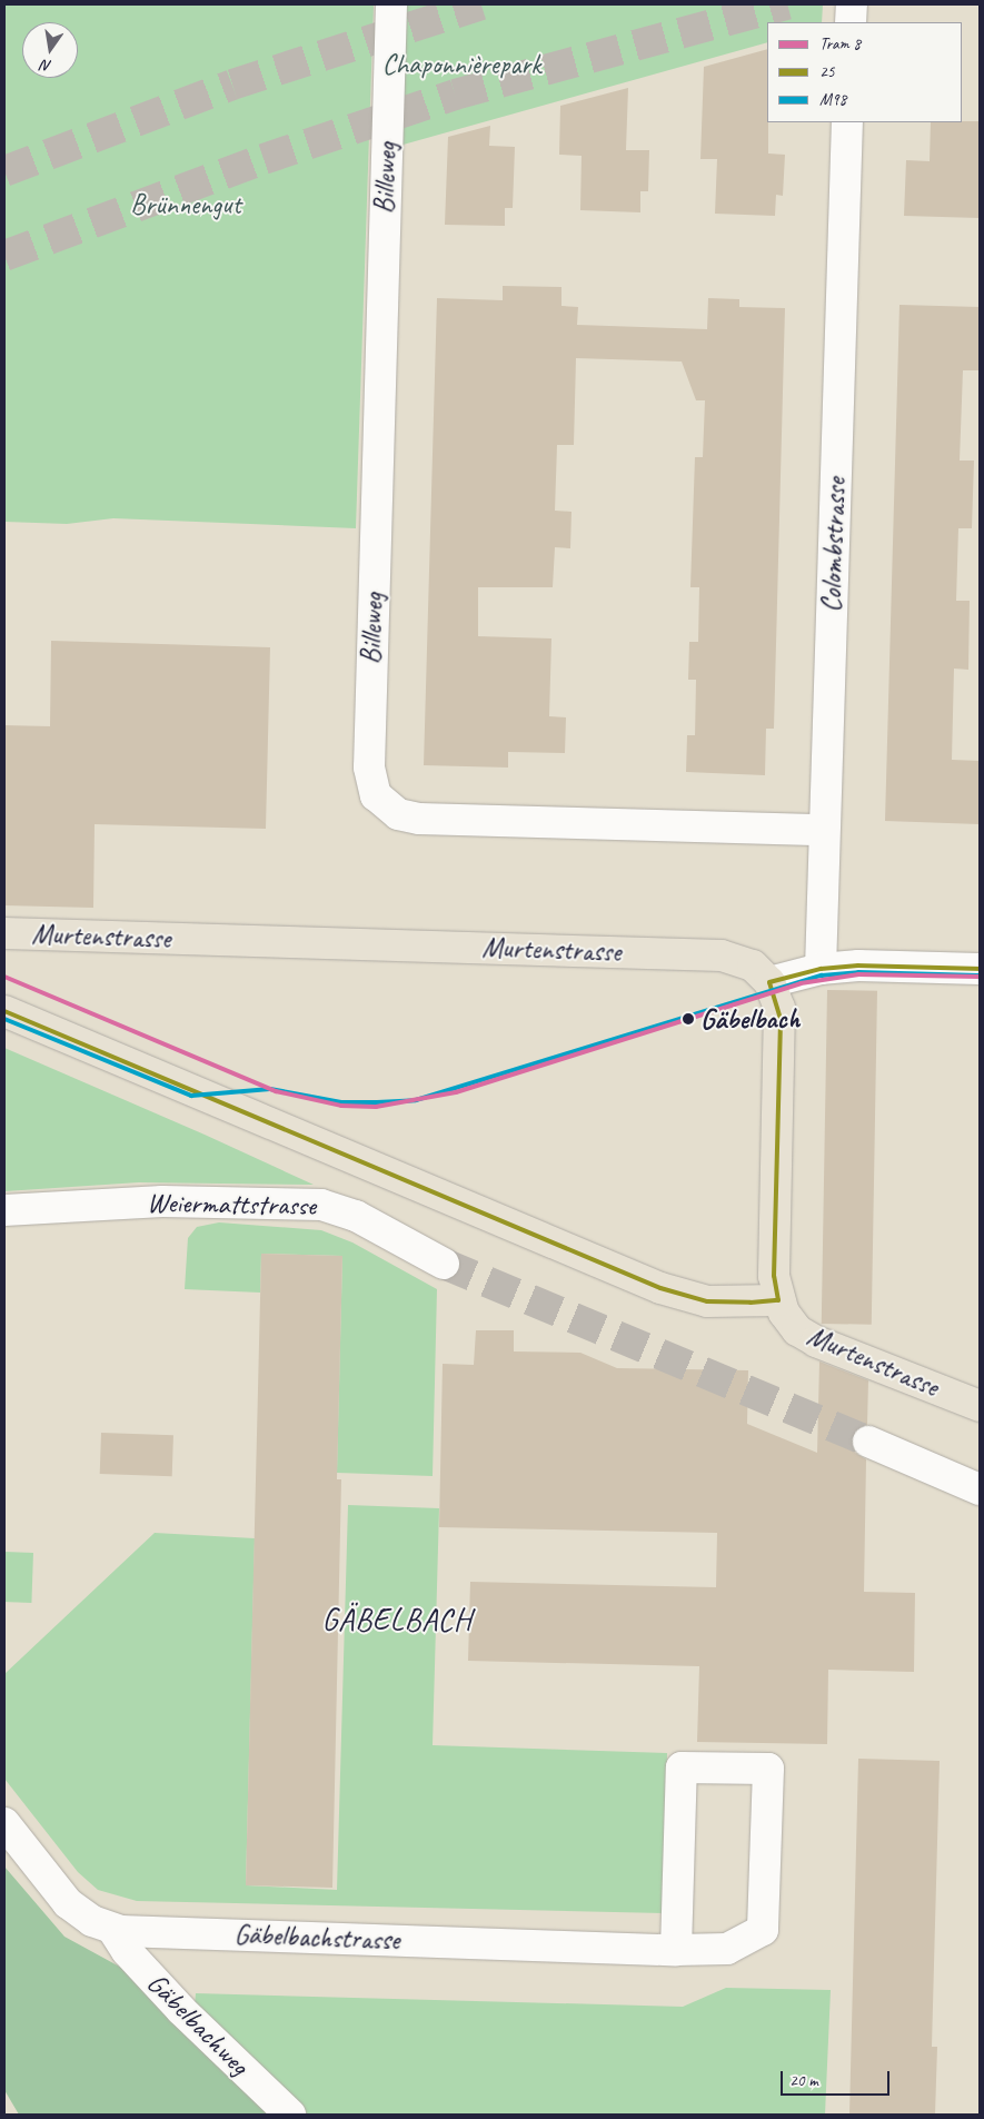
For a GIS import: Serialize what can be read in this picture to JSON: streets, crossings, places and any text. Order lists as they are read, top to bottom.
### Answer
{
  "streets": {
    "main road": ["Murtenstrasse"],
    "street": [
      "Billeweg",
      "Colombstrasse",
      "Weiermattstrasse",
      "Gäbelbachstrasse",
      "Gäbelbachweg"
    ]
  },
  "crossings": [
    ["Billeweg", "Colombstrasse"],
    ["Gäbelbachstrasse", "Gäbelbachweg"]
  ],
  "districts": ["GÄBELBACH"],
  "parks": ["Chaponnièrepark", "Brünnengut"],
  "places": ["Gäbelbach"],
  "lines": ["transit line 25", "transit line M98", "tram line 8"],
  "legend": ["Tram 8", "25", "M98"],
  "scale_bar": "20 m",
  "north": "bottom"
}
